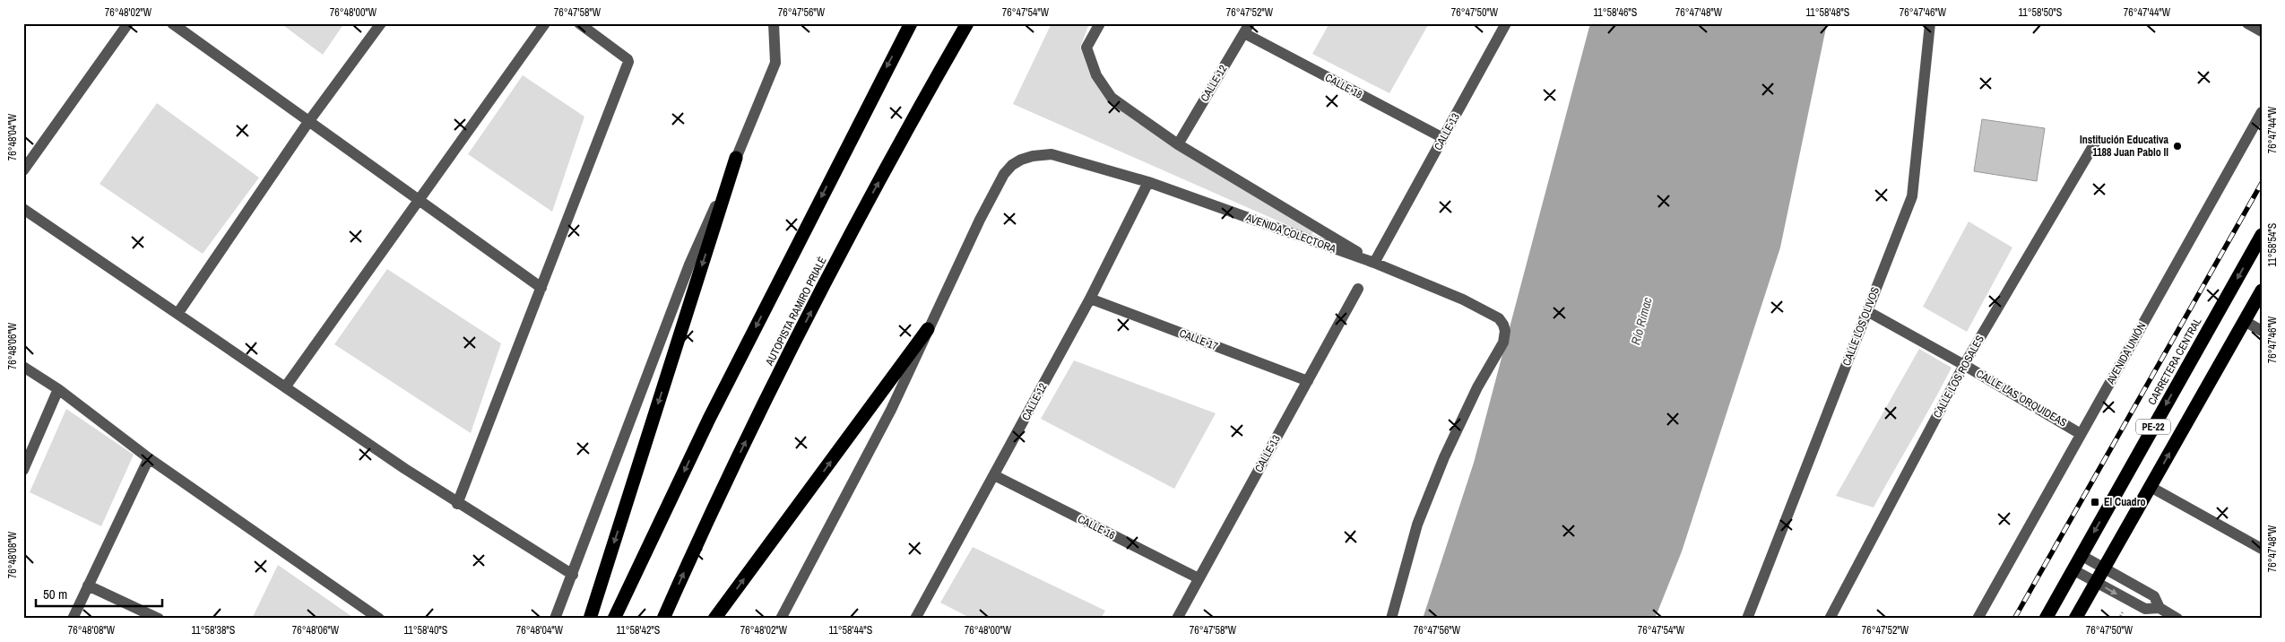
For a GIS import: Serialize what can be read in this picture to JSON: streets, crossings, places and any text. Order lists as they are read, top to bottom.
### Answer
{
  "streets": {
    "highway": ["AUTOPISTA RAMIRO PRIALÉ", "CARRETERA CENTRAL", "PE-22"],
    "street": [
      "CALLE 12",
      "CALLE 18",
      "CALLE 13",
      "AVENIDA COLECTORA",
      "CALLE LOS OLIVOS",
      "CALLE 17",
      "AVENIDA UNIÓN",
      "CALLE LOS ROSALES",
      "CALLE LAS ORQUIDEAS",
      "CALLE 16"
    ]
  },
  "crossings": [
    ["CALLE 12", "CALLE 18"],
    ["CALLE 12", "AVENIDA COLECTORA"],
    ["CALLE 12", "CALLE 17"],
    ["CALLE 12", "CALLE 16"],
    ["CALLE 18", "CALLE 13"],
    ["CALLE 13", "AVENIDA COLECTORA"],
    ["CALLE 13", "CALLE 17"],
    ["CALLE 13", "CALLE 16"],
    ["CALLE LOS OLIVOS", "CALLE LAS ORQUIDEAS"],
    ["AVENIDA UNIÓN", "CALLE LAS ORQUIDEAS"],
    ["CALLE LOS ROSALES", "CALLE LAS ORQUIDEAS"]
  ],
  "water": ["Río Rímac"],
  "places": {
    "other": ["Institución Educativa 1188 Juan Pablo II"],
    "transit": ["El Cuadro"]
  },
  "scale_bar": "50 m",
  "coordinates": [
    "76°48'02\"W",
    "76°48'00\"W",
    "76°47'58\"W",
    "76°47'56\"W",
    "76°47'54\"W",
    "76°47'52\"W",
    "76°47'50\"W",
    "11°58'46\"S",
    "76°47'48\"W",
    "11°58'48\"S",
    "76°47'46\"W",
    "11°58'50\"S",
    "76°47'44\"W",
    "76°48'04\"W",
    "11°58'54\"S",
    "76°48'06\"W",
    "76°48'08\"W",
    "11°58'38\"S",
    "11°58'40\"S",
    "11°58'42\"S",
    "11°58'44\"S"
  ]
}
